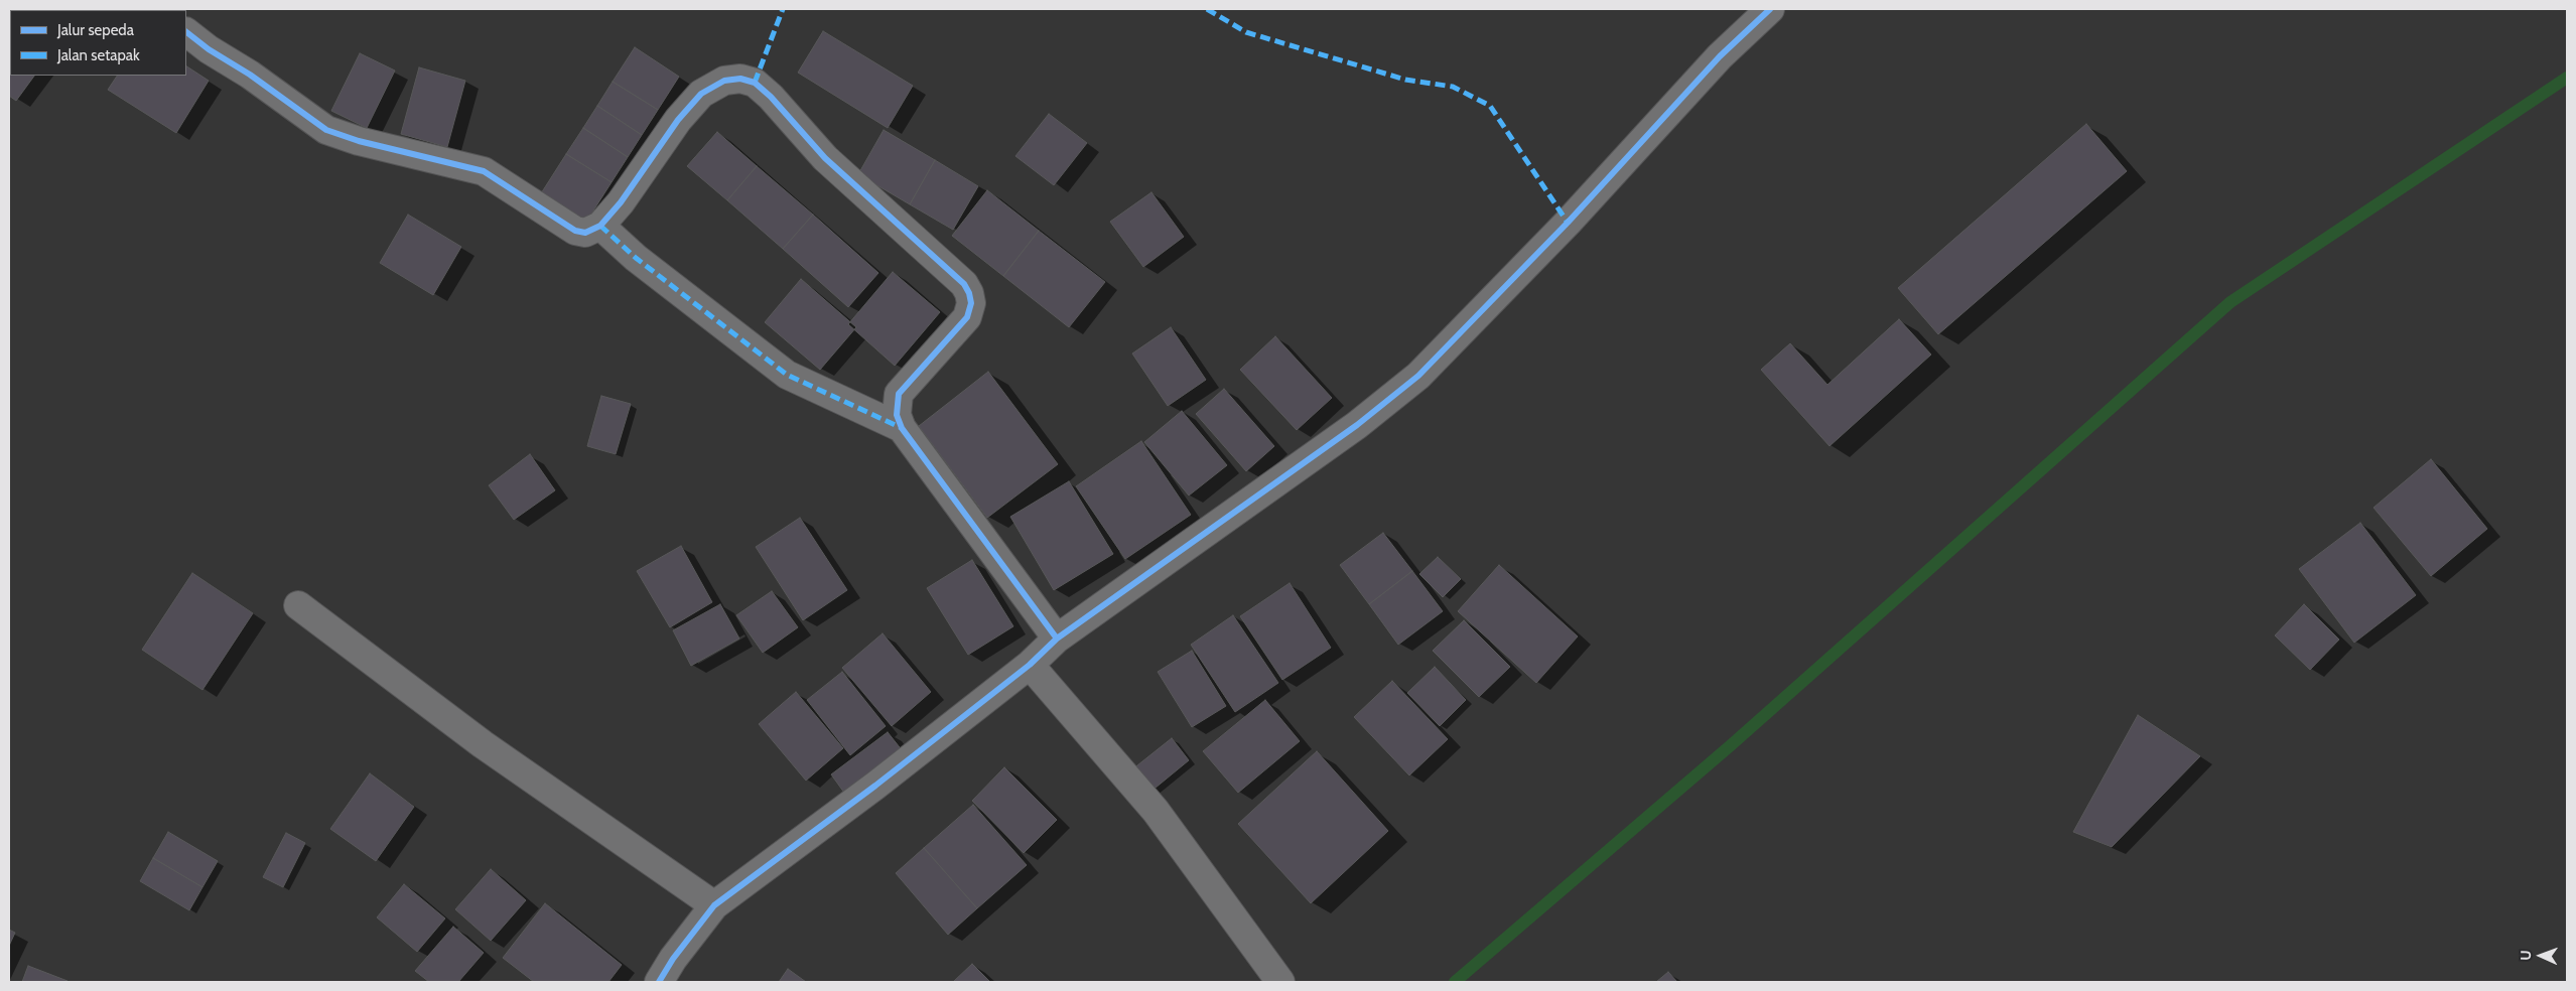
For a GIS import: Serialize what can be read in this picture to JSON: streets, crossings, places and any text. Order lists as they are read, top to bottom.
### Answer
{
  "legend": ["Jalur sepeda", "Jalan setapak"],
  "north": "left"
}
